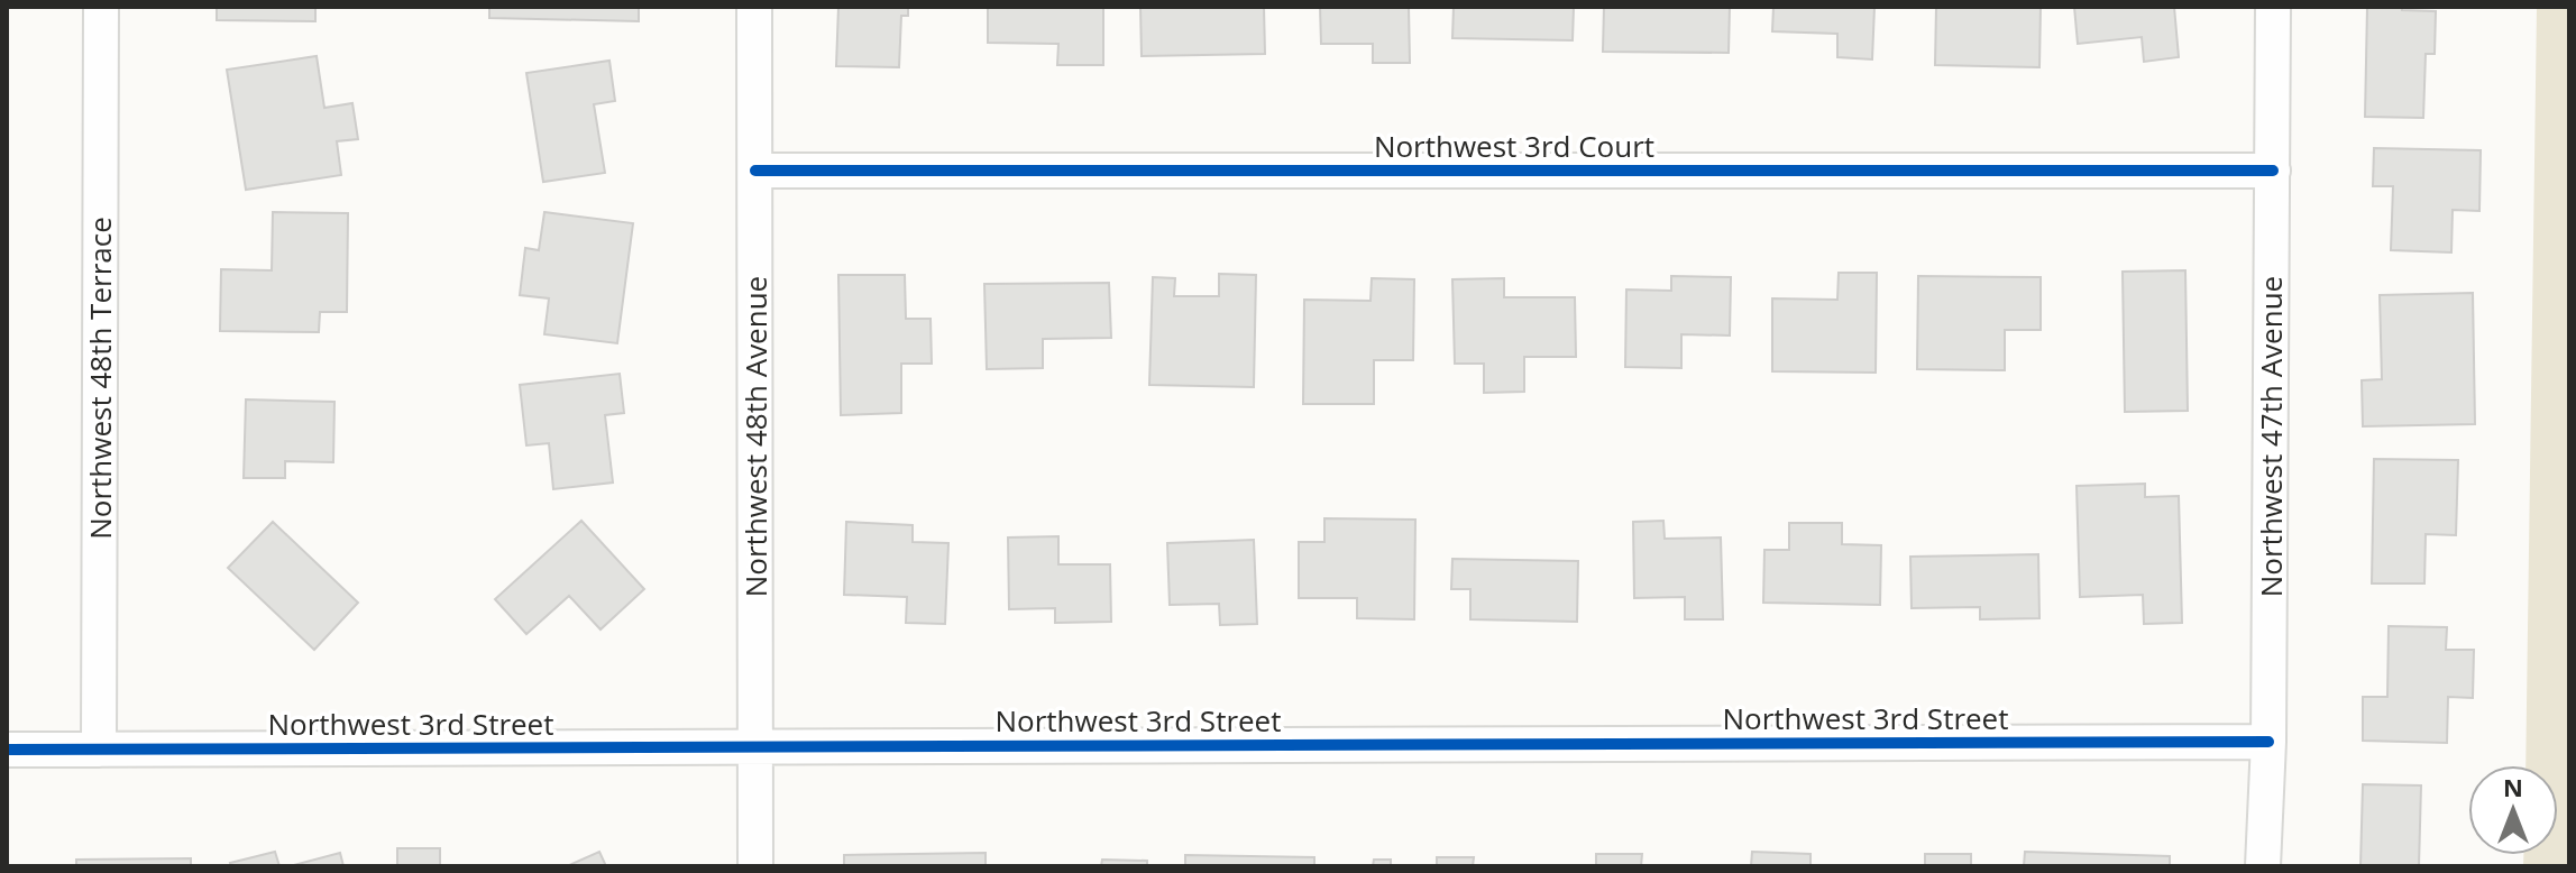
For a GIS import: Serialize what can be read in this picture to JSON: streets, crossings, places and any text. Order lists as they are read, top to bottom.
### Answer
{
  "streets": {
    "street": [
      "Northwest 3rd Court",
      "Northwest 48th Terrace",
      "Northwest 48th Avenue",
      "Northwest 47th Avenue",
      "Northwest 3rd Street"
    ]
  },
  "crossings": [
    ["Northwest 3rd Court", "Northwest 48th Avenue"],
    ["Northwest 3rd Court", "Northwest 47th Avenue"],
    ["Northwest 48th Terrace", "Northwest 3rd Street"],
    ["Northwest 48th Avenue", "Northwest 3rd Street"],
    ["Northwest 47th Avenue", "Northwest 3rd Street"]
  ],
  "north": "top"
}
